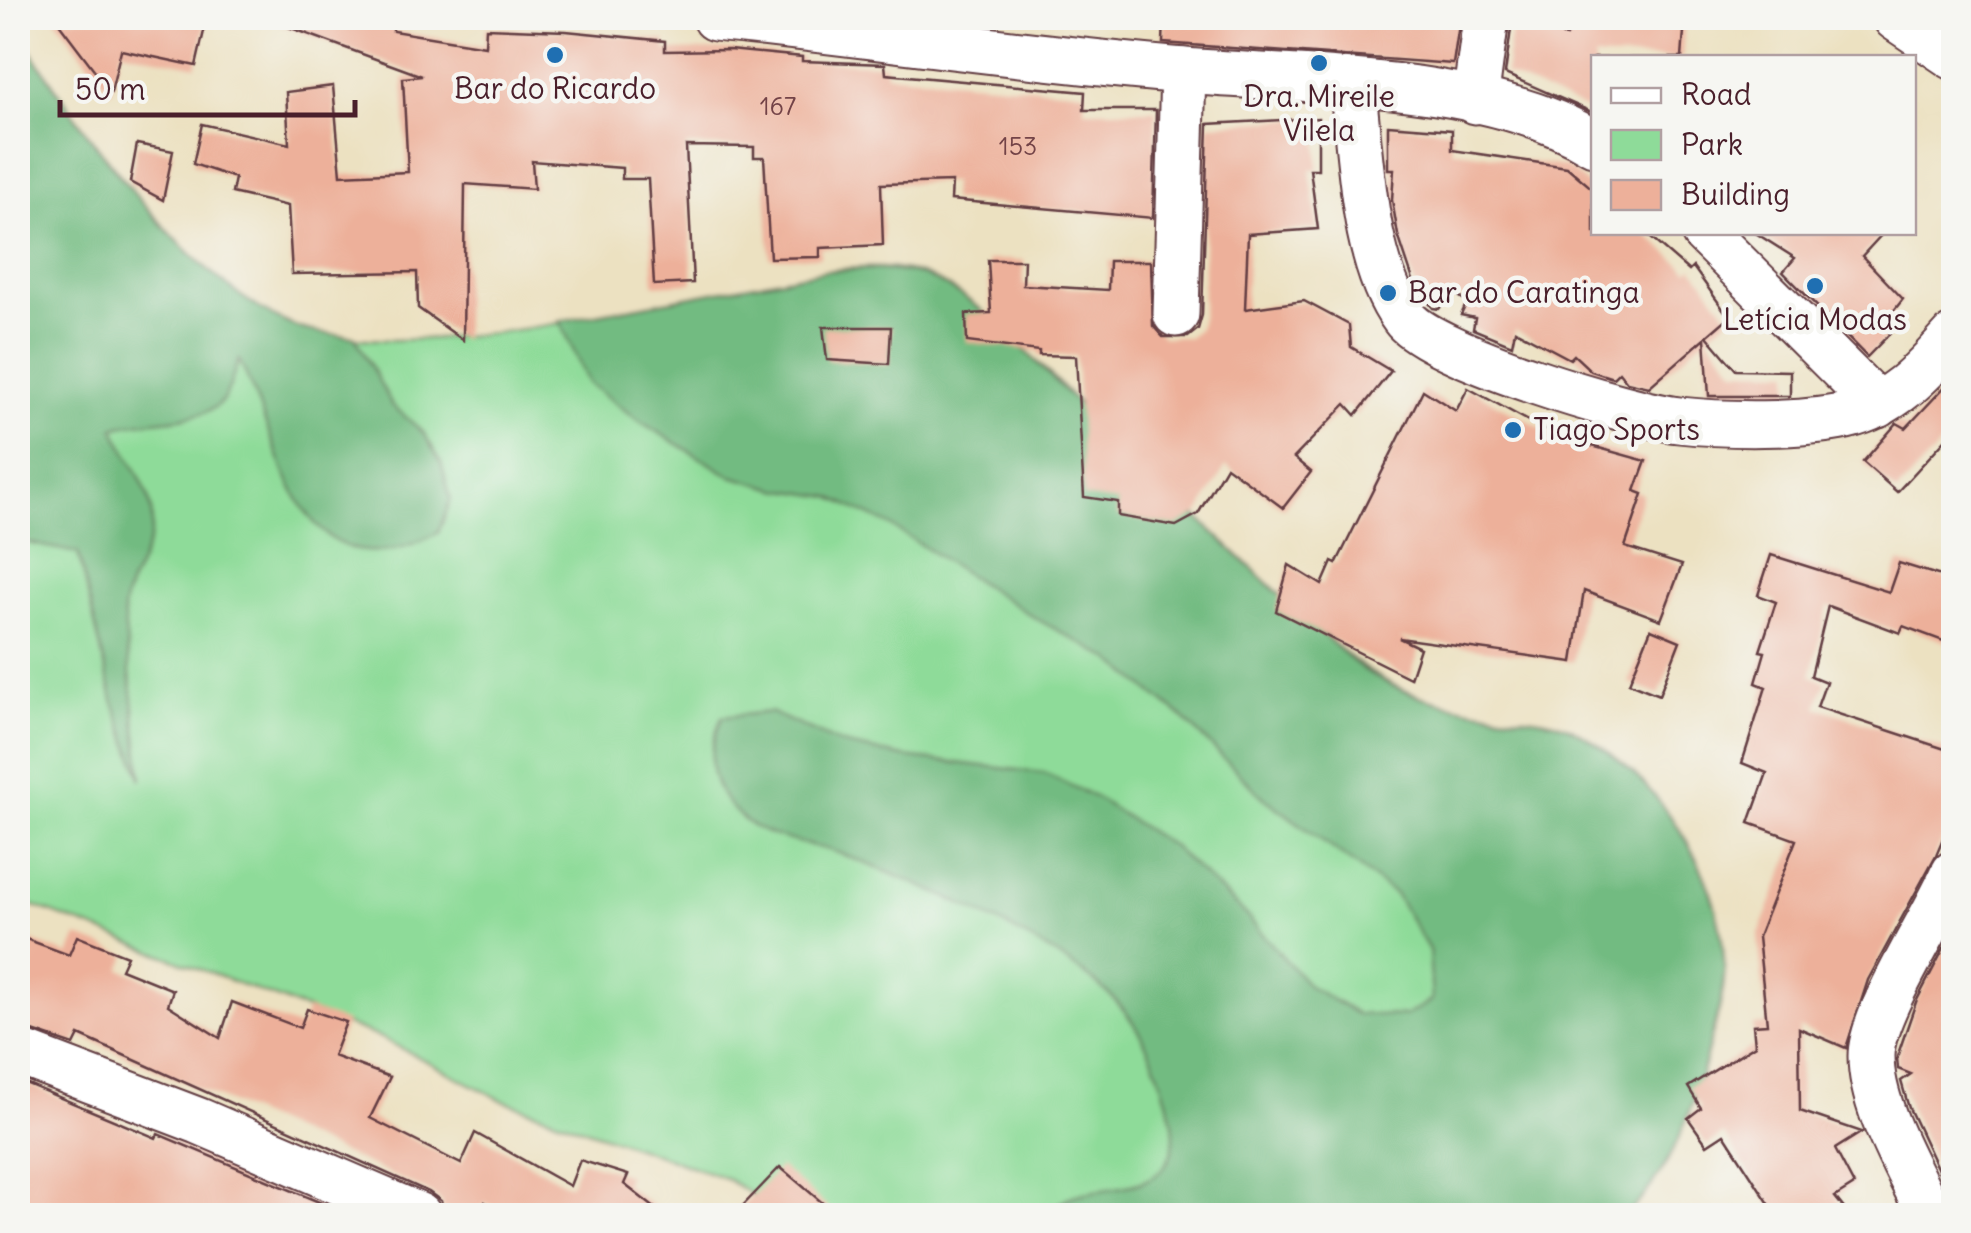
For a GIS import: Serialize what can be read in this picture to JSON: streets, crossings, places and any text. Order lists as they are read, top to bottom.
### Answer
{
  "places": [
    "Bar do Ricardo",
    "Dra. Mireile Vilela",
    "Letícia Modas",
    "Bar do Caratinga",
    "Tiago Sports"
  ],
  "house_numbers": ["167", "153"],
  "legend": ["Road", "Park", "Building"],
  "scale_bar": "50 m"
}
